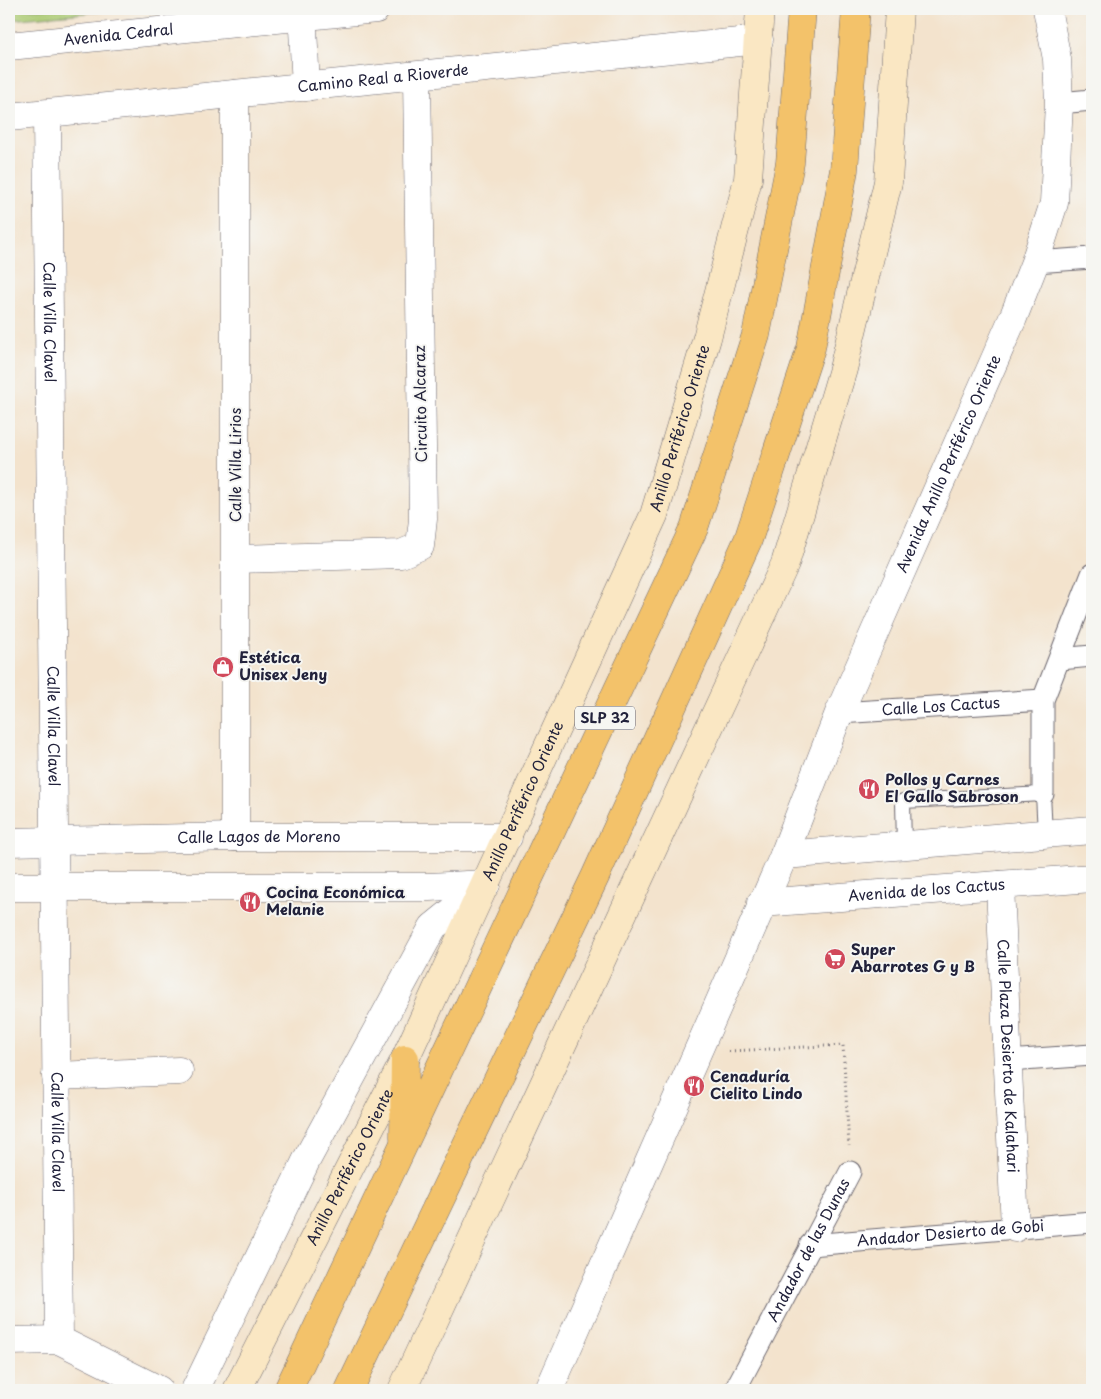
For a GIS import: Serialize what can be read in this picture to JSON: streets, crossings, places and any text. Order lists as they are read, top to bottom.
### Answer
{
  "streets": {
    "highway": ["SLP 32"],
    "main road": ["Anillo Periférico Oriente"],
    "street": [
      "Avenida Cedral",
      "Camino Real a Rioverde",
      "Calle Villa Clavel",
      "Circuito Alcaraz",
      "Avenida Anillo Periférico Oriente",
      "Calle Villa Lirios",
      "Calle Los Cactus",
      "Calle Lagos de Moreno",
      "Avenida de los Cactus",
      "Calle Plaza Desierto de Kalahari",
      "Andador Desierto de Gobi",
      "Andador de las Dunas"
    ]
  },
  "crossings": [
    ["Camino Real a Rioverde", "Calle Villa Clavel"],
    ["Camino Real a Rioverde", "Circuito Alcaraz"],
    ["Camino Real a Rioverde", "Anillo Periférico Oriente"],
    ["Camino Real a Rioverde", "Calle Villa Lirios"],
    ["Calle Villa Clavel", "Calle Lagos de Moreno"],
    ["Circuito Alcaraz", "Calle Villa Lirios"],
    ["Anillo Periférico Oriente", "Calle Lagos de Moreno"],
    ["Avenida Anillo Periférico Oriente", "Calle Los Cactus"],
    ["Avenida Anillo Periférico Oriente", "Avenida de los Cactus"],
    ["Calle Villa Lirios", "Calle Lagos de Moreno"],
    ["Avenida de los Cactus", "Calle Plaza Desierto de Kalahari"],
    ["Calle Plaza Desierto de Kalahari", "Andador Desierto de Gobi"],
    ["Andador Desierto de Gobi", "Andador de las Dunas"]
  ],
  "places": {
    "shop": ["Estética Unisex Jeny"],
    "restaurant": ["Pollos y Carnes El Gallo Sabroson", "Cocina Económica Melanie", "Cenaduría Cielito Lindo"],
    "supermarket": ["Super Abarrotes G y B"]
  }
}
